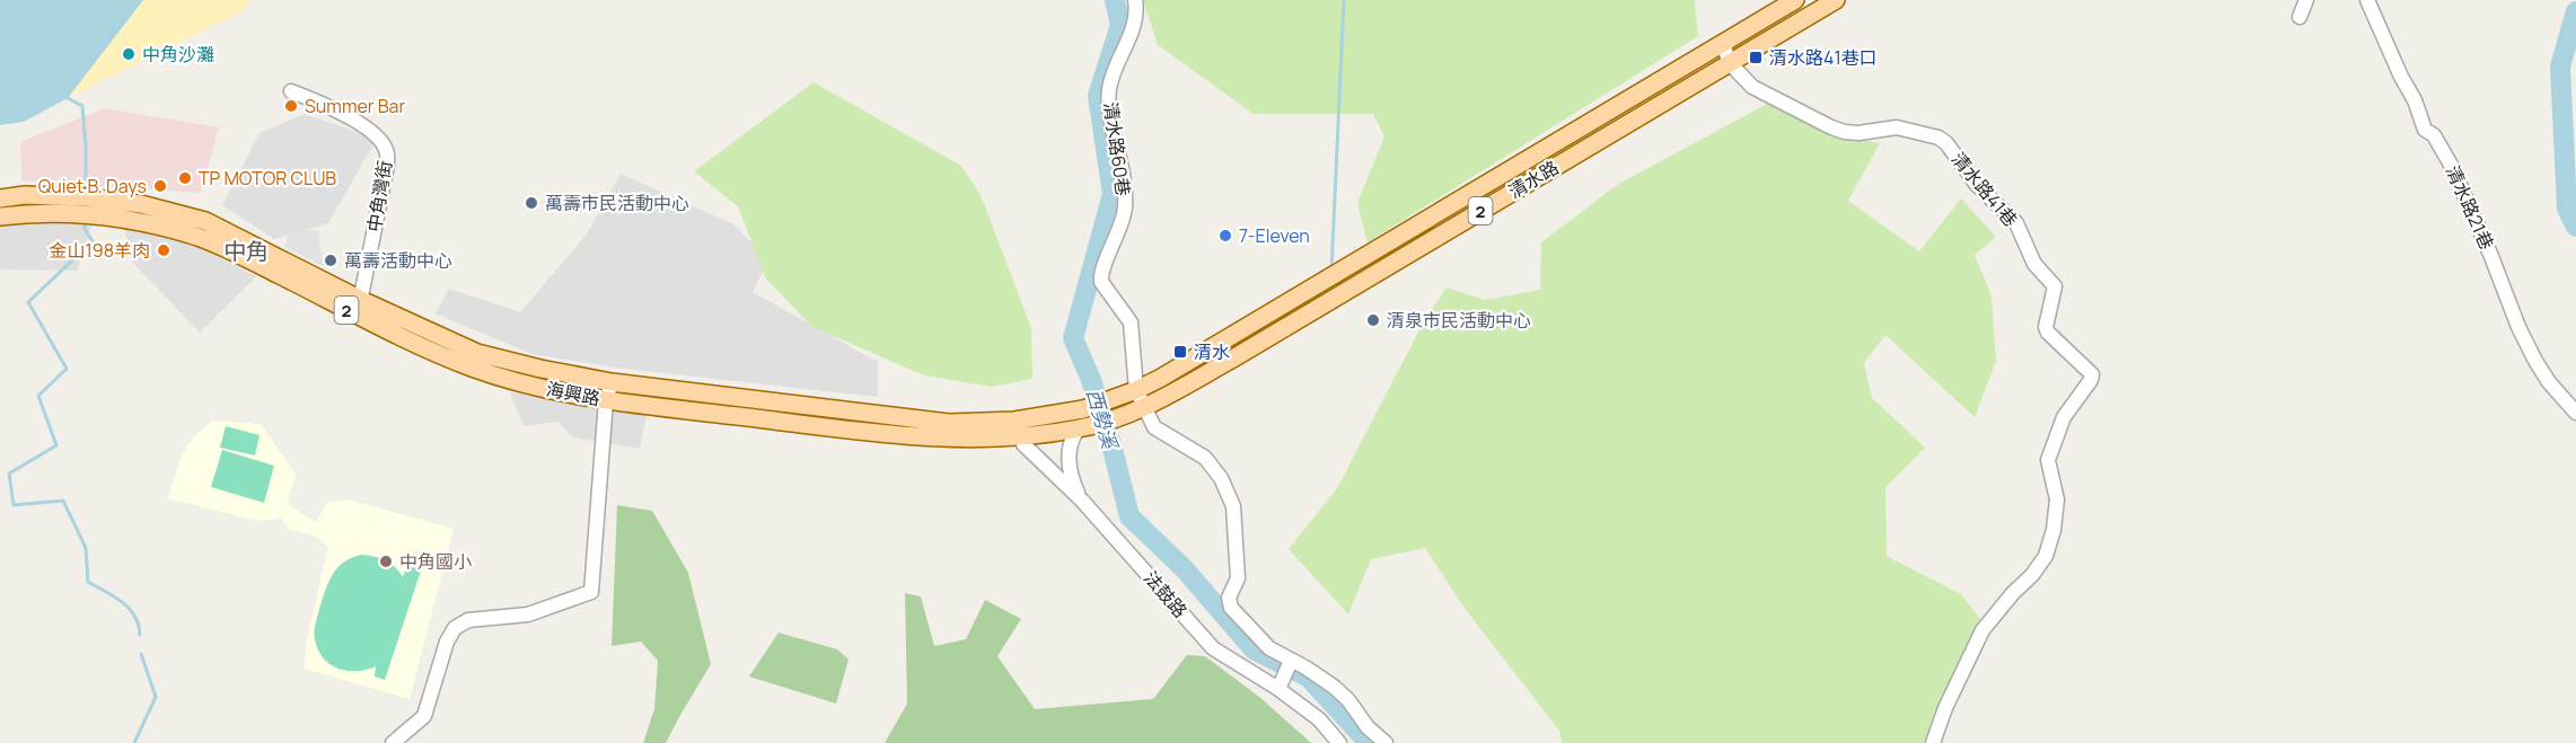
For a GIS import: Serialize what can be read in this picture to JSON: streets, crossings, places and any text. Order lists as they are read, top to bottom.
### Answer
{
  "streets": {
    "main road": ["清水路", "2", "海興路"],
    "street": [
      "清水路60巷",
      "清水路41巷",
      "中角灣街",
      "清水路21巷",
      "法鼓路"
    ]
  },
  "crossings": [
    ["清水路60巷", "清水路"],
    ["清水路", "清水路41巷"],
    ["清水路", "海興路"],
    ["中角灣街", "海興路"],
    ["海興路", "法鼓路"]
  ],
  "districts": ["中角"],
  "water": ["西勢溪"],
  "places": {
    "other": [
      "中角沙灘",
      "Summer Bar",
      "TP MOTOR CLUB",
      "Quiet B. Days",
      "萬壽市民活動中心",
      "7-Eleven",
      "金山198羊肉",
      "萬壽活動中心",
      "清泉市民活動中心",
      "中角國小"
    ],
    "transit": ["清水路41巷口", "清水"]
  }
}
